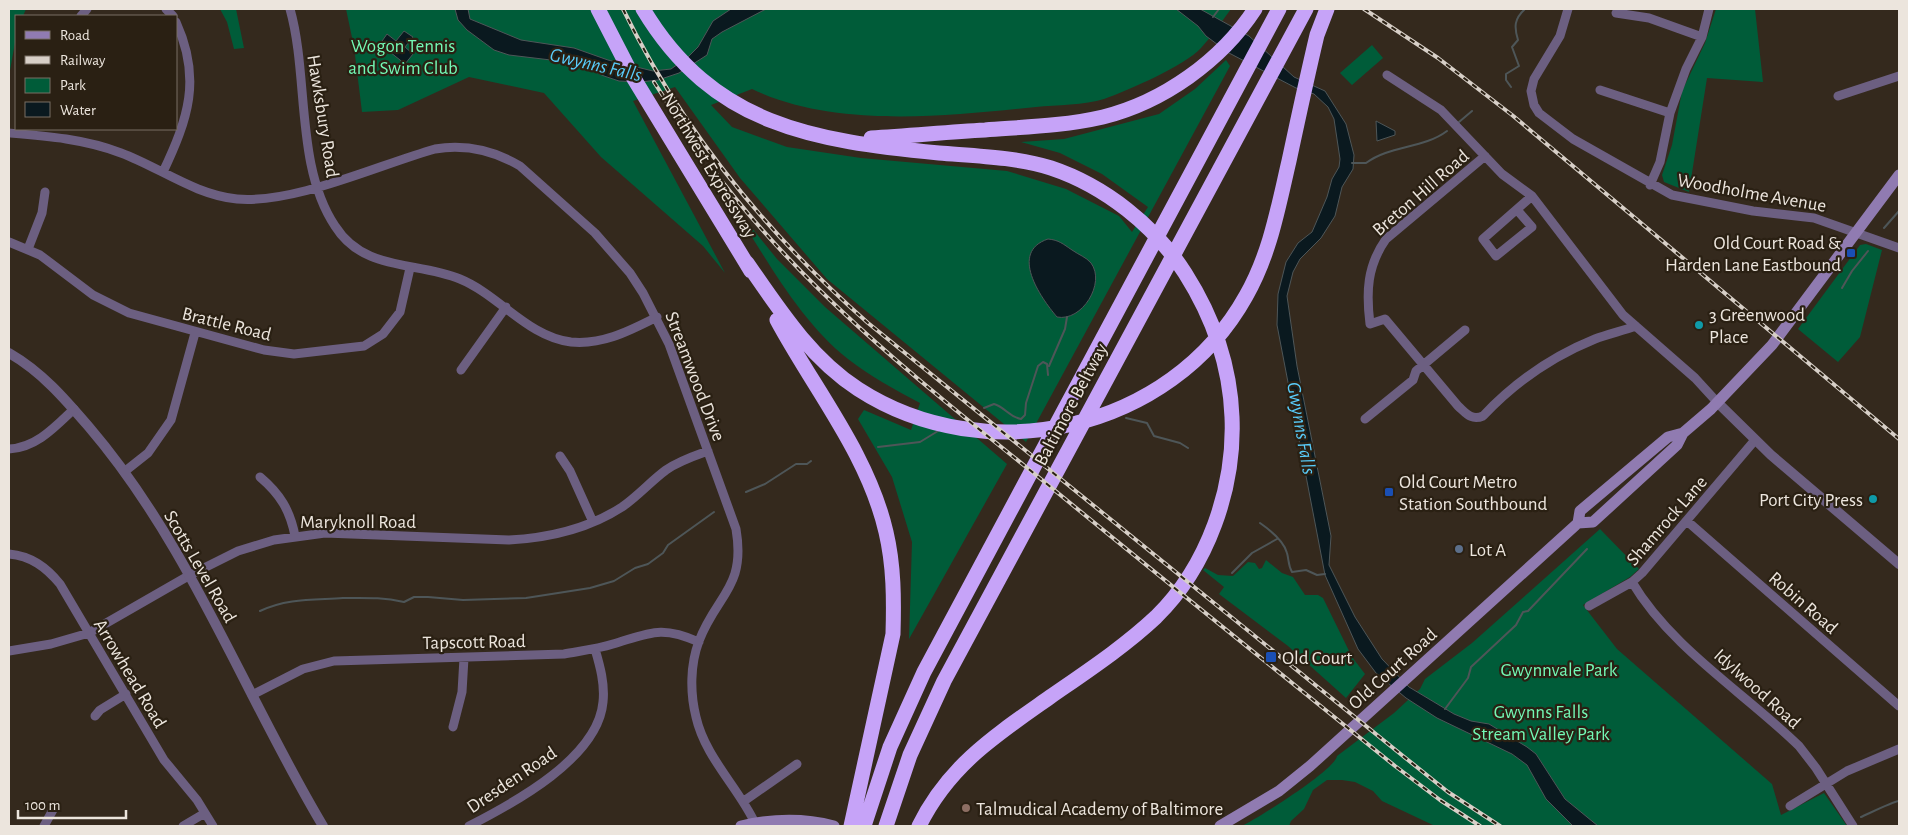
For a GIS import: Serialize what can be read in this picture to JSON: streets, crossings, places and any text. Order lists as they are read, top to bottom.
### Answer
{
  "streets": {
    "highway": ["Northwest Expressway", "Baltimore Beltway"],
    "main road": ["Old Court Road"],
    "street": [
      "Hawksbury Road",
      "Breton Hill Road",
      "Woodholme Avenue",
      "Brattle Road",
      "Streamwood Drive",
      "Shamrock Lane",
      "Maryknoll Road",
      "Scotts Level Road",
      "Robin Road",
      "Tapscott Road",
      "Arrowhead Road",
      "Idylwood Road",
      "Dresden Road"
    ]
  },
  "crossings": [
    ["Hawksbury Road", "Brattle Road"],
    ["Hawksbury Road", "Streamwood Drive"],
    ["Breton Hill Road", "Old Court Road"],
    ["Woodholme Avenue", "Old Court Road"],
    ["Streamwood Drive", "Maryknoll Road"],
    ["Streamwood Drive", "Tapscott Road"],
    ["Shamrock Lane", "Robin Road"],
    ["Shamrock Lane", "Idylwood Road"],
    ["Maryknoll Road", "Scotts Level Road"],
    ["Maryknoll Road", "Arrowhead Road"],
    ["Scotts Level Road", "Tapscott Road"],
    ["Tapscott Road", "Dresden Road"]
  ],
  "water": ["Gwynns Falls"],
  "parks": ["Wogon Tennis and Swim Club", "Gwynnvale Park", "Gwynns Falls Stream Valley Park"],
  "places": {
    "transit": ["Old Court Road & Harden Lane Eastbound", "Old Court Metro Station Southbound", "Old Court"],
    "other": [
      "3 Greenwood Place",
      "Port City Press",
      "Lot A",
      "Talmudical Academy of Baltimore"
    ]
  },
  "legend": [
    "Road",
    "Railway",
    "Park",
    "Water"
  ],
  "scale_bar": "100 m"
}
